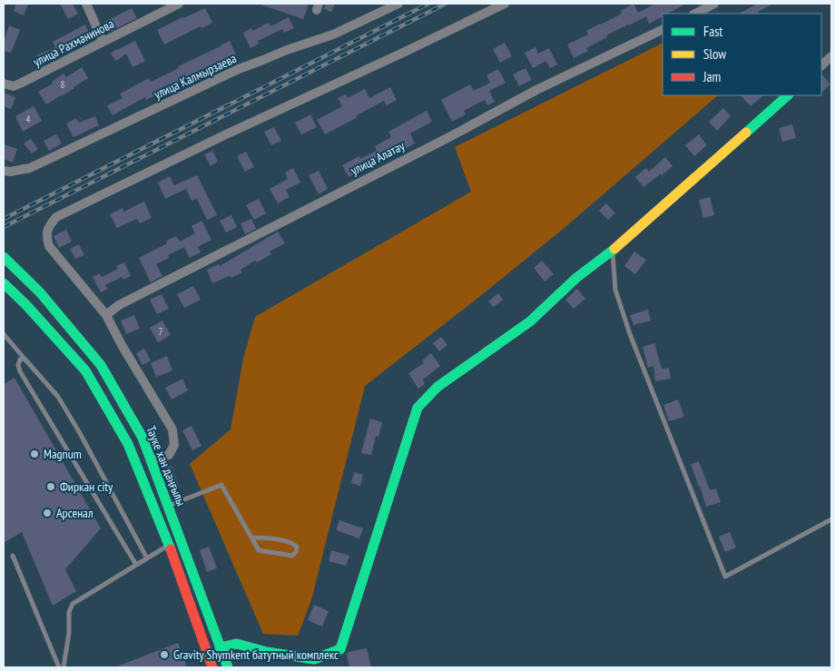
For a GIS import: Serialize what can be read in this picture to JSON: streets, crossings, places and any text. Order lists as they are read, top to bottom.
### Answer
{
  "streets": {
    "main road": ["Тәуке хан даңғылы"],
    "street": ["улица Рахманинова", "улица Калмырзаева", "улица Алатау"]
  },
  "places": [
    "Magnum",
    "Фиркан city",
    "Арсенал",
    "Gravity Shymkent батутный комплекс"
  ],
  "house_numbers": ["8", "4", "7"],
  "legend": ["Fast", "Slow", "Jam"]
}
